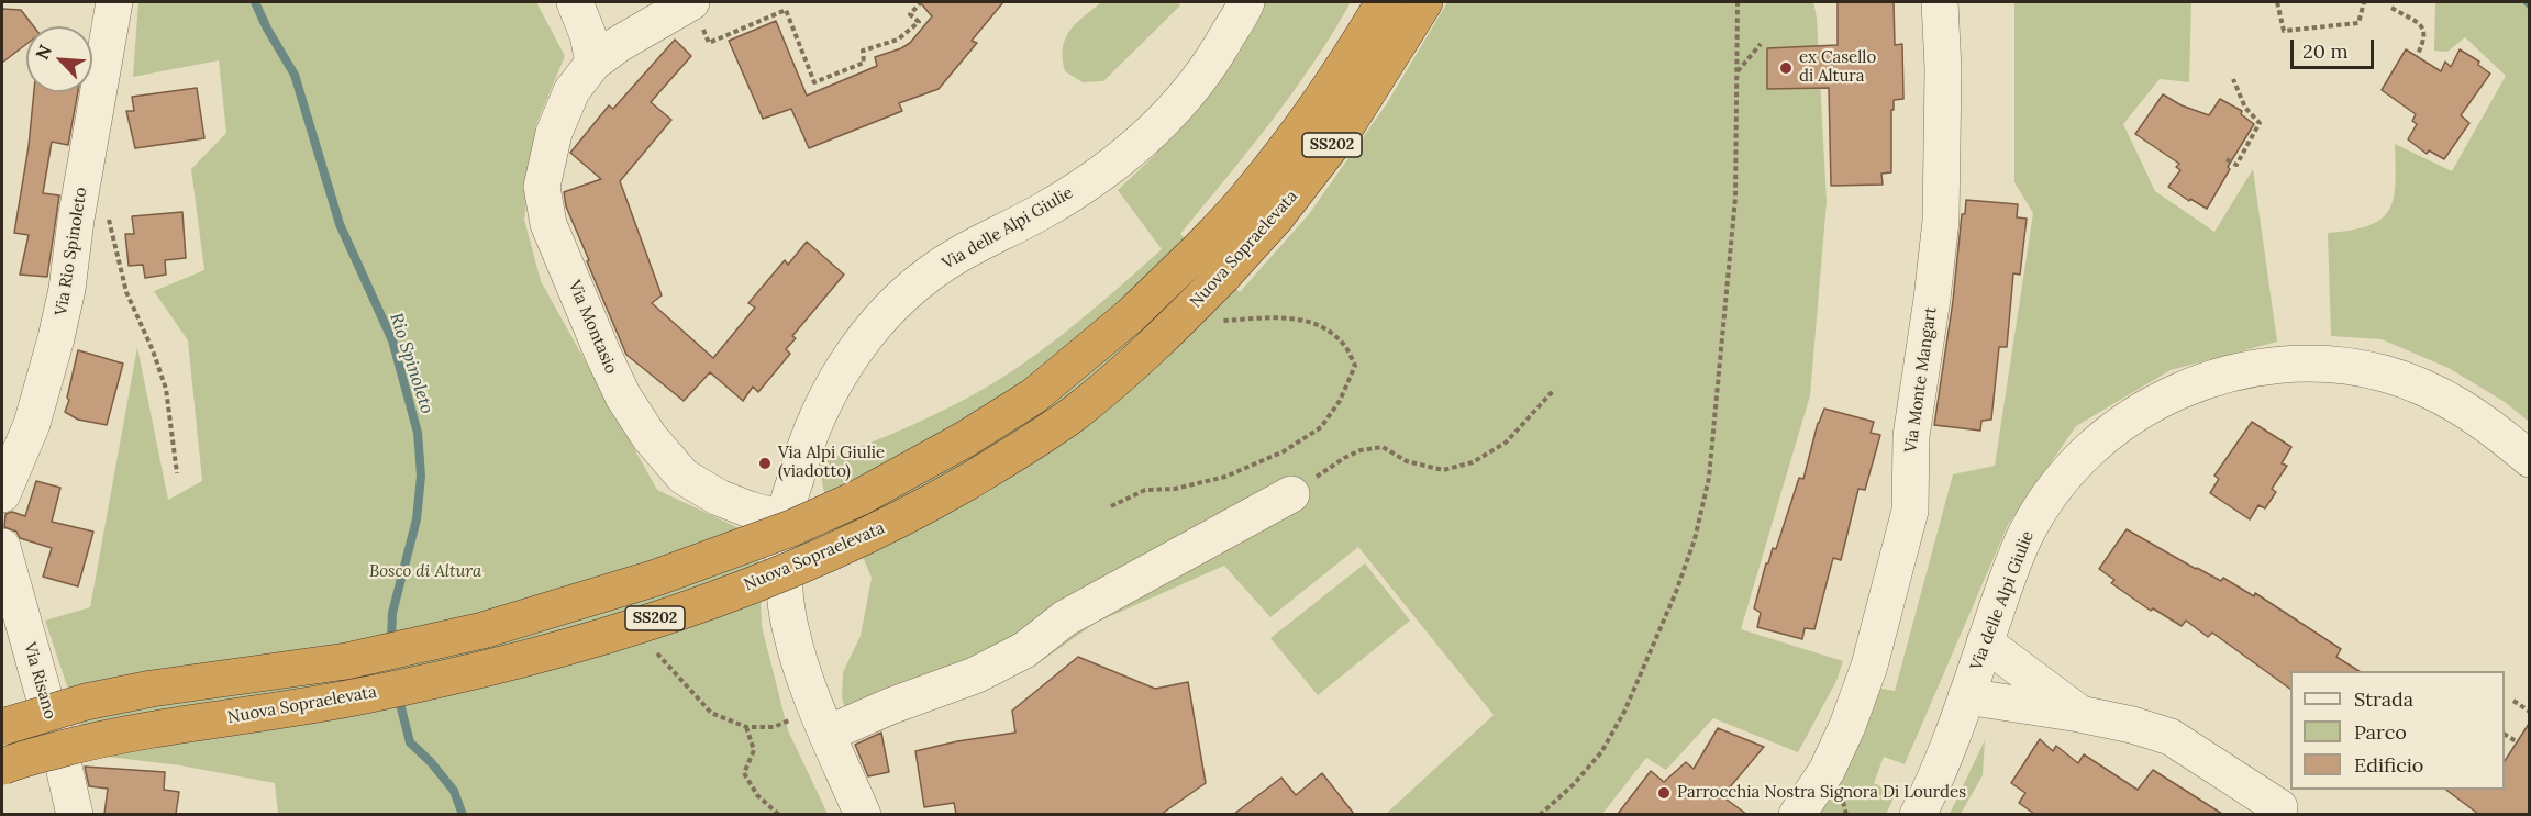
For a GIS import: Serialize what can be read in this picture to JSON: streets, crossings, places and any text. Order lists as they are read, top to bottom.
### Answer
{
  "streets": {
    "highway": ["SS202", "Nuova Sopraelevata"],
    "street": [
      "Via delle Alpi Giulie",
      "Via Rio Spinoleto",
      "Via Montasio",
      "Via Monte Mangart",
      "Via Risano"
    ]
  },
  "crossings": [
    ["Via delle Alpi Giulie", "Via Montasio"]
  ],
  "water": ["Rio Spinoleto"],
  "parks": ["Bosco di Altura"],
  "places": ["ex Casello di Altura", "Via Alpi Giulie (viadotto)", "Parrocchia Nostra Signora Di Lourdes"],
  "legend": ["Strada", "Parco", "Edificio"],
  "scale_bar": "20 m",
  "north": "top left"
}
